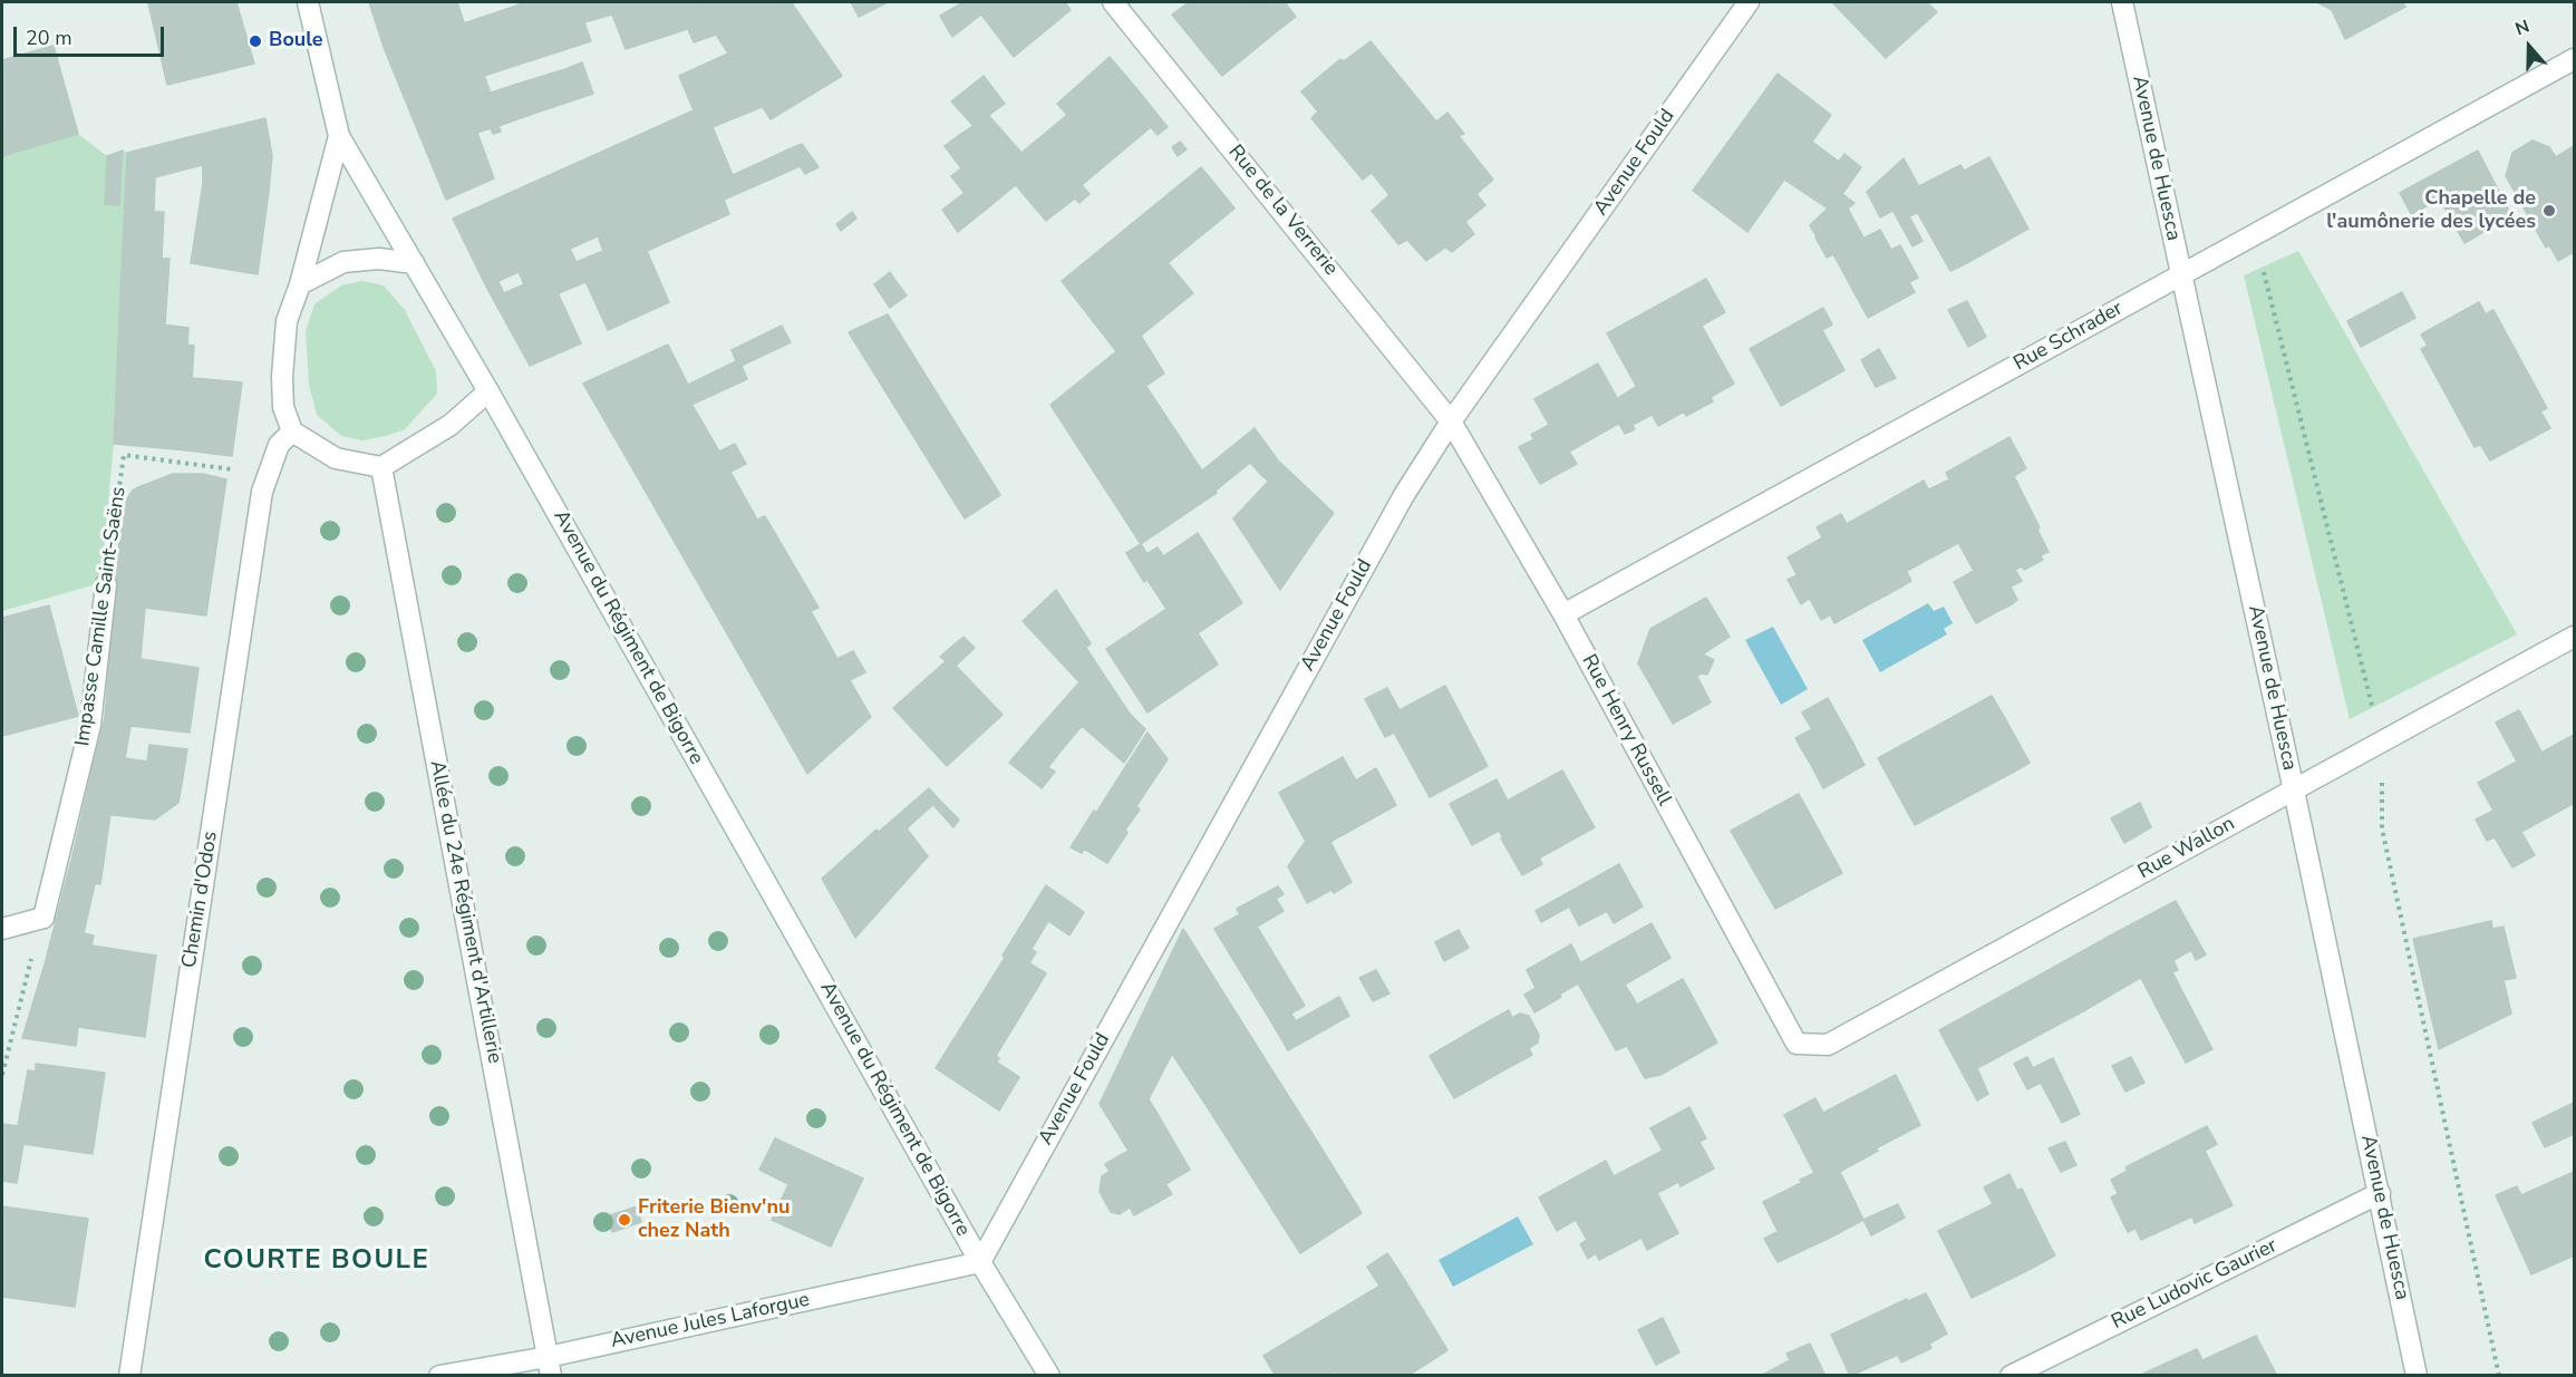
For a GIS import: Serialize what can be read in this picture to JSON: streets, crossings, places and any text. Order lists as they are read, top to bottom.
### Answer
{
  "streets": {
    "street": [
      "Avenue de Huesca",
      "Avenue Fould",
      "Rue de la Verrerie",
      "Rue Schrader",
      "Impasse Camille Saint-Saëns",
      "Avenue du Régiment de Bigorre",
      "Rue Henry Russell",
      "Rue Wallon",
      "Chemin d'Odos",
      "Allée du 24e Régiment d'Artillerie",
      "Rue Ludovic Gaurier",
      "Avenue Jules Laforgue"
    ]
  },
  "crossings": [
    ["Avenue de Huesca", "Rue Schrader"],
    ["Avenue de Huesca", "Rue Wallon"],
    ["Avenue de Huesca", "Rue Ludovic Gaurier"],
    ["Avenue Fould", "Rue de la Verrerie"],
    ["Avenue Fould", "Avenue du Régiment de Bigorre"],
    ["Avenue Fould", "Rue Henry Russell"],
    ["Avenue Fould", "Avenue Jules Laforgue"],
    ["Rue de la Verrerie", "Rue Henry Russell"],
    ["Rue Schrader", "Rue Henry Russell"],
    ["Impasse Camille Saint-Saëns", "Chemin d'Odos"],
    ["Avenue du Régiment de Bigorre", "Chemin d'Odos"],
    ["Avenue du Régiment de Bigorre", "Allée du 24e Régiment d'Artillerie"],
    ["Avenue du Régiment de Bigorre", "Avenue Jules Laforgue"],
    ["Rue Henry Russell", "Rue Wallon"],
    ["Chemin d'Odos", "Allée du 24e Régiment d'Artillerie"],
    ["Allée du 24e Régiment d'Artillerie", "Avenue Jules Laforgue"]
  ],
  "districts": ["COURTE BOULE"],
  "places": ["Boule", "Chapelle de l'aumônerie des lycées", "Friterie Bienv'nu chez Nath"],
  "scale_bar": "20 m",
  "north": "top"
}
